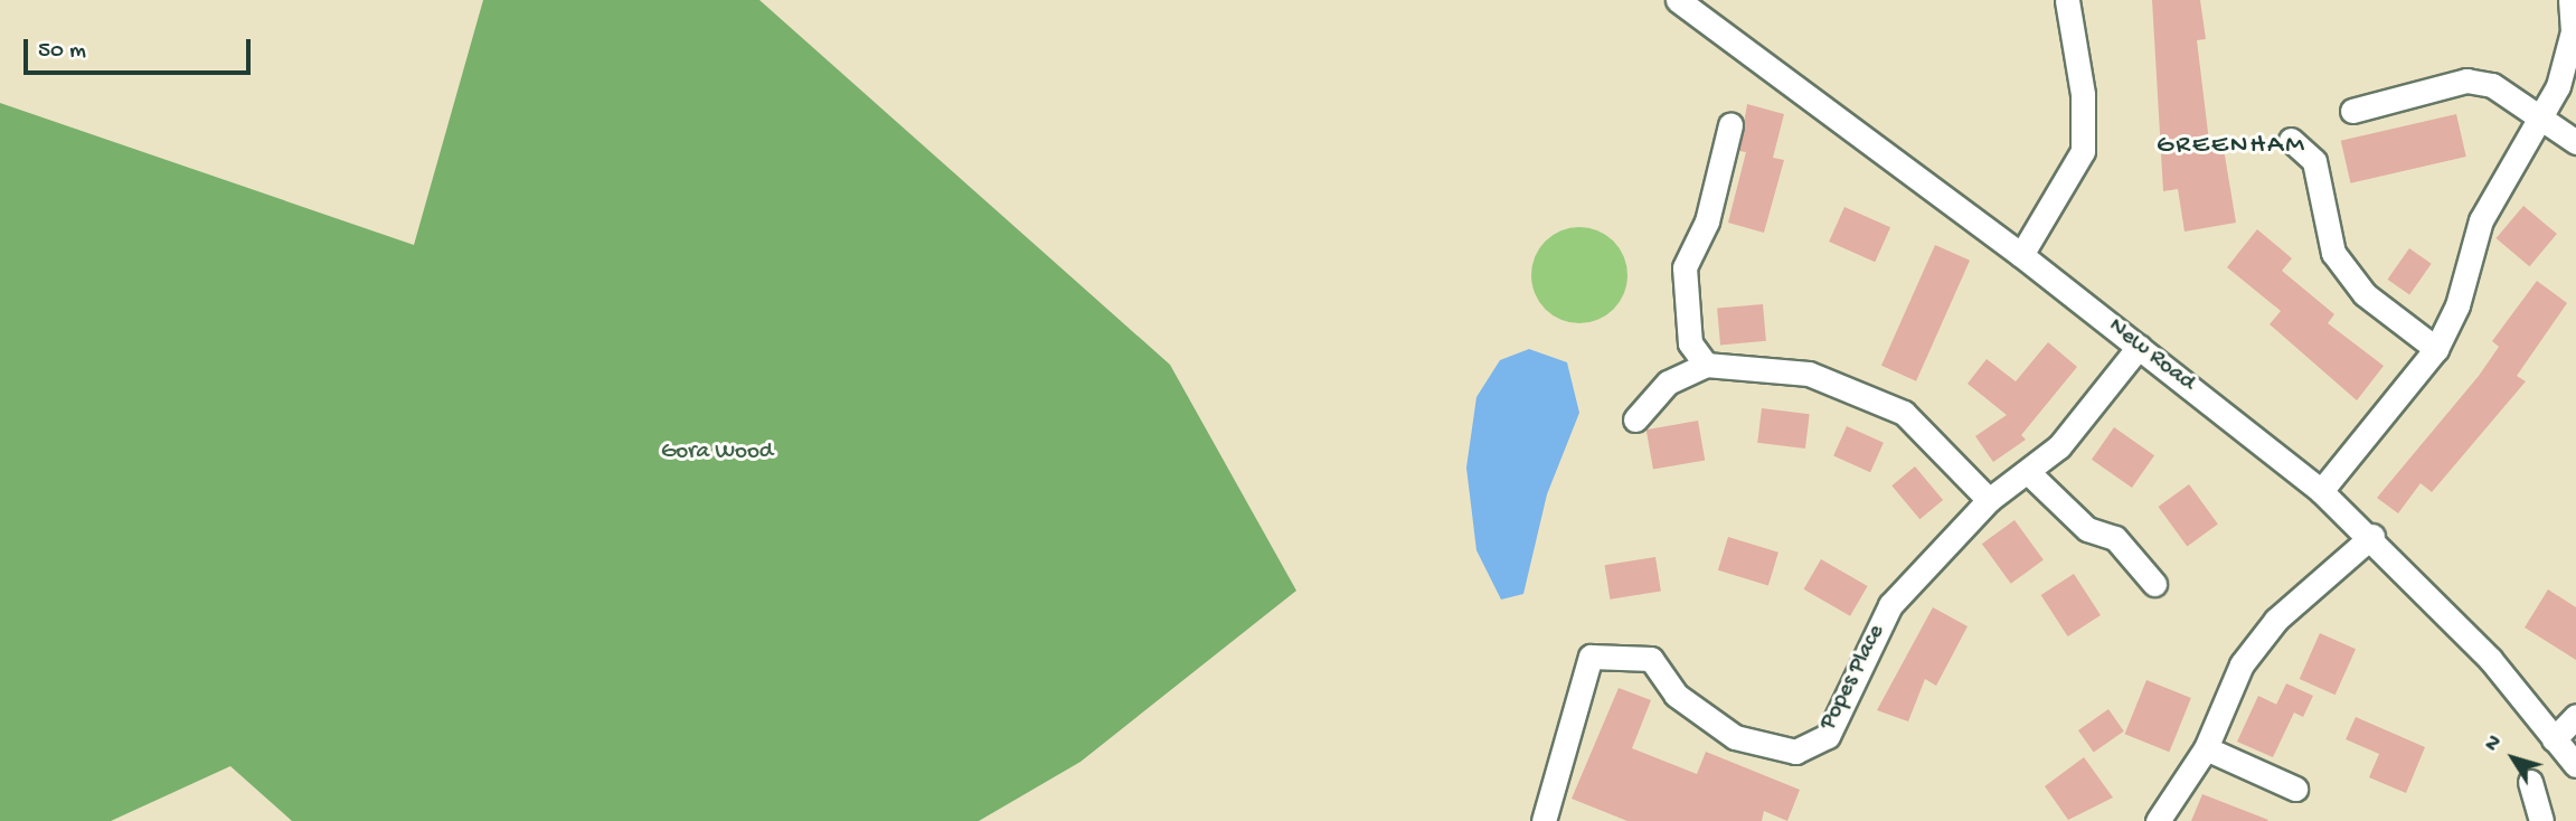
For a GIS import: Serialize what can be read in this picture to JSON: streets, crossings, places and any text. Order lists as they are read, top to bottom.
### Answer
{
  "streets": {
    "street": ["New Road", "Popes Place"]
  },
  "crossings": [
    ["New Road", "Popes Place"]
  ],
  "districts": ["GREENHAM"],
  "parks": ["Gora Wood"],
  "scale_bar": "50 m",
  "north": "top left"
}
